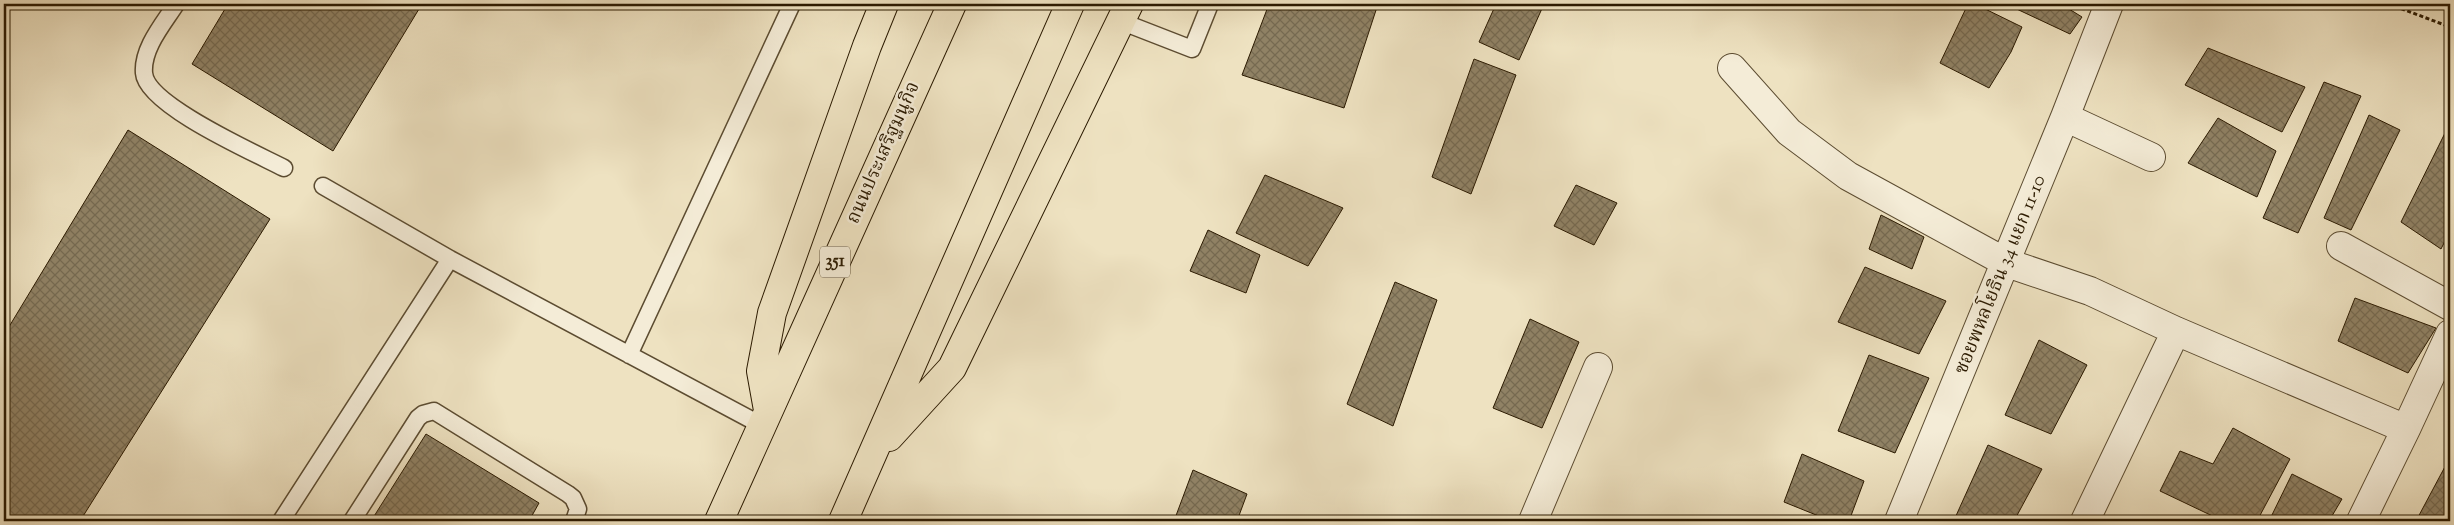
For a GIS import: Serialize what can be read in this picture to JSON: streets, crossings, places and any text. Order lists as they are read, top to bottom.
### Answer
{
  "streets": {
    "main road": ["ถนนประเสริฐมนูกิจ", "351"],
    "street": ["ซอยพหลโยธิน 34 แยก 11-10"]
  }
}
